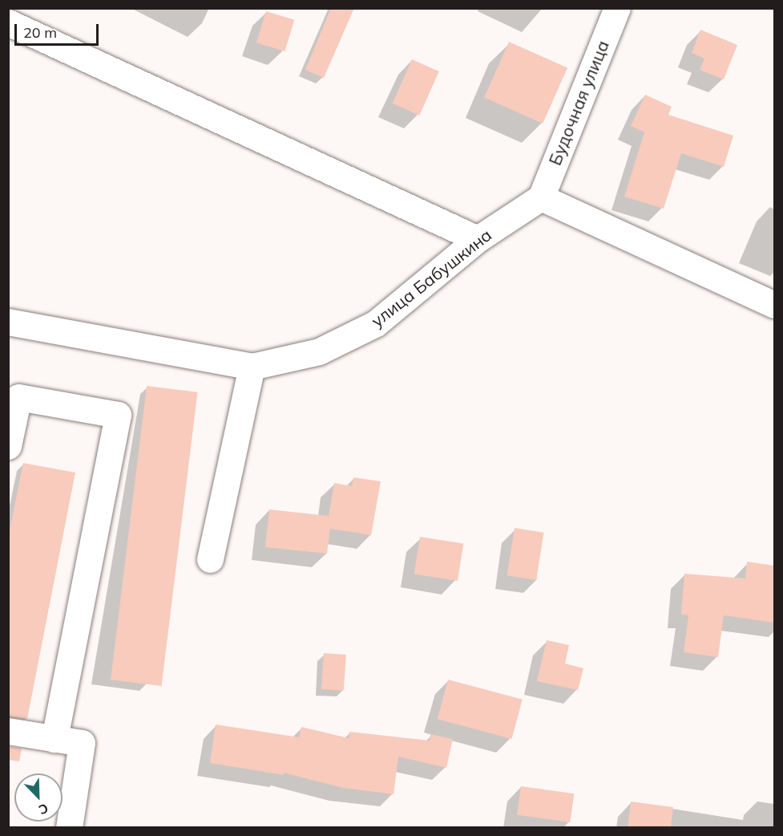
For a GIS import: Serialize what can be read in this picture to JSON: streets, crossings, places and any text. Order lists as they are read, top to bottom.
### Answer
{
  "streets": {
    "street": ["Будочная улица", "улица Бабушкина"]
  },
  "crossings": [
    ["Будочная улица", "улица Бабушкина"]
  ],
  "scale_bar": "20 m",
  "north": "bottom right"
}
